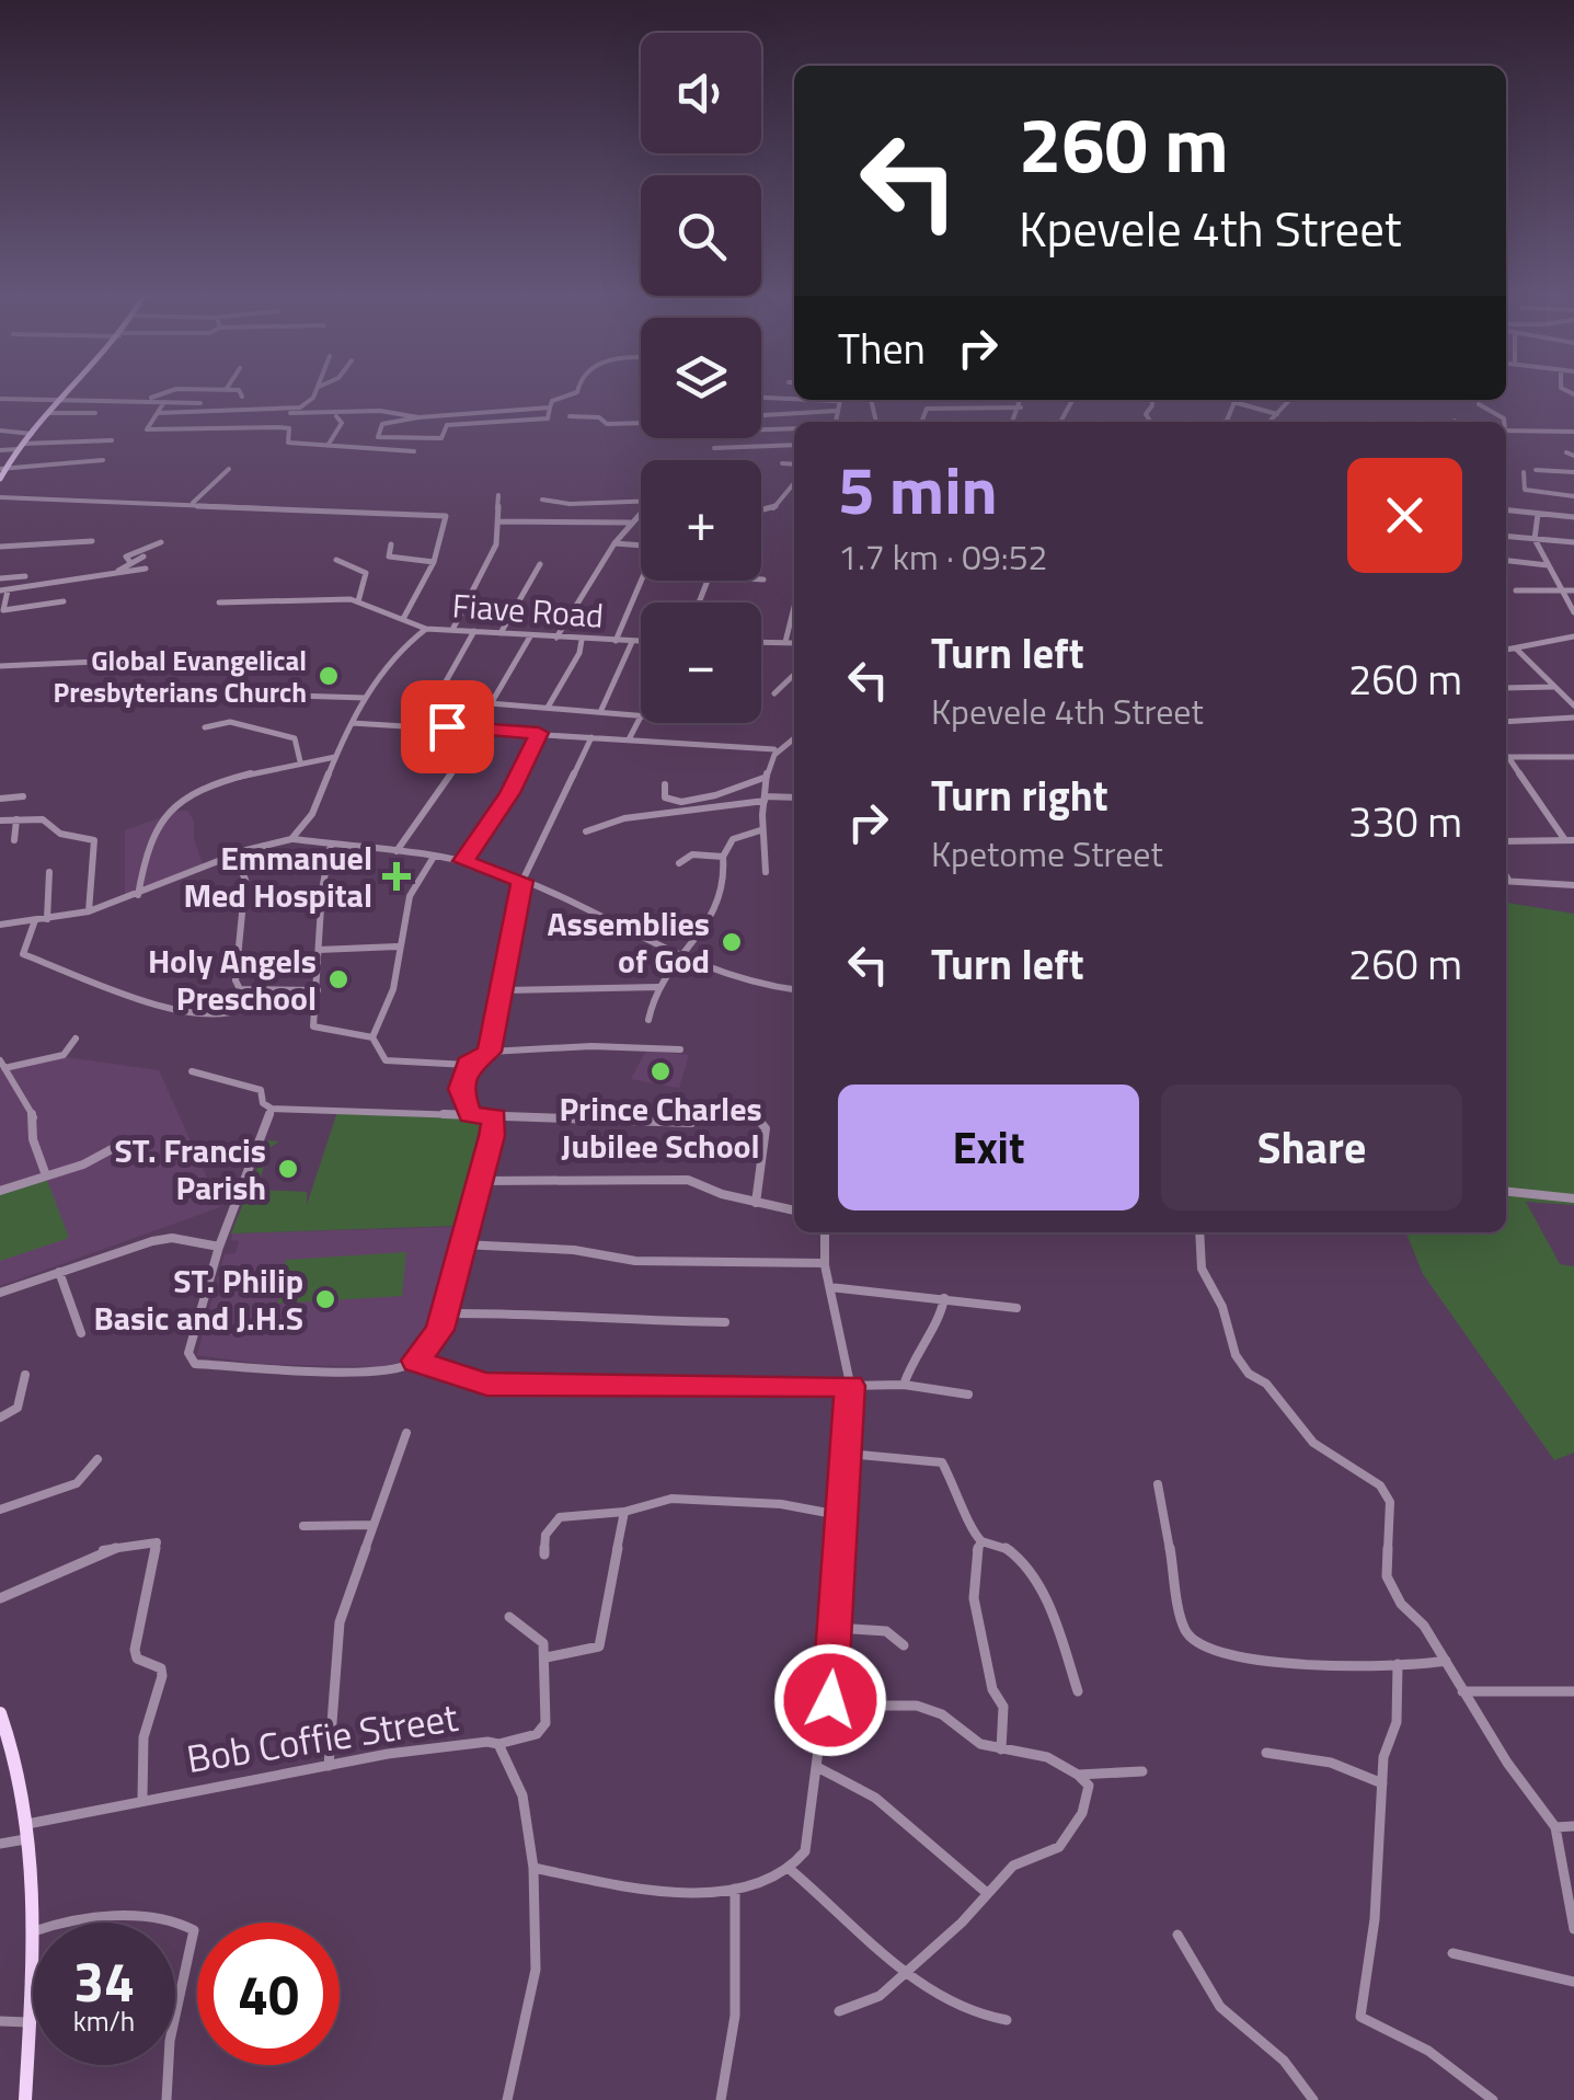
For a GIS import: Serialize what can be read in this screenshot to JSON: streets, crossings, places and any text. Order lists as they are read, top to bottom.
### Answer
{
  "streets": {
    "street": ["Fiave Road", "Bob Coffie Street"]
  },
  "places": {
    "other": [
      "Global Evangelical Presbyterians Church",
      "Assemblies of God",
      "Holy Angels Preschool",
      "Prince Charles Jubilee School",
      "ST. Francis Parish",
      "ST. Philip Basic and J.H.S"
    ],
    "health": ["Emmanuel Med Hospital"]
  },
  "page": {
    "map_buttons": ["+", "−"],
    "turn": ["260 m", "Kpevele 4th Street"],
    "then": "Then",
    "heading": ["5 min", "1.7 km · 09:52"],
    "list": [
      {
        "name": "Turn left",
        "note": "Kpevele 4th Street",
        "value": "260 m"
      },
      {
        "name": "Turn right",
        "note": "Kpetome Street",
        "value": "330 m"
      },
      {
        "name": "Turn left",
        "value": "260 m"
      }
    ],
    "buttons": ["Exit", "Share"],
    "speed": "34 km/h",
    "limit": "40"
  }
}
